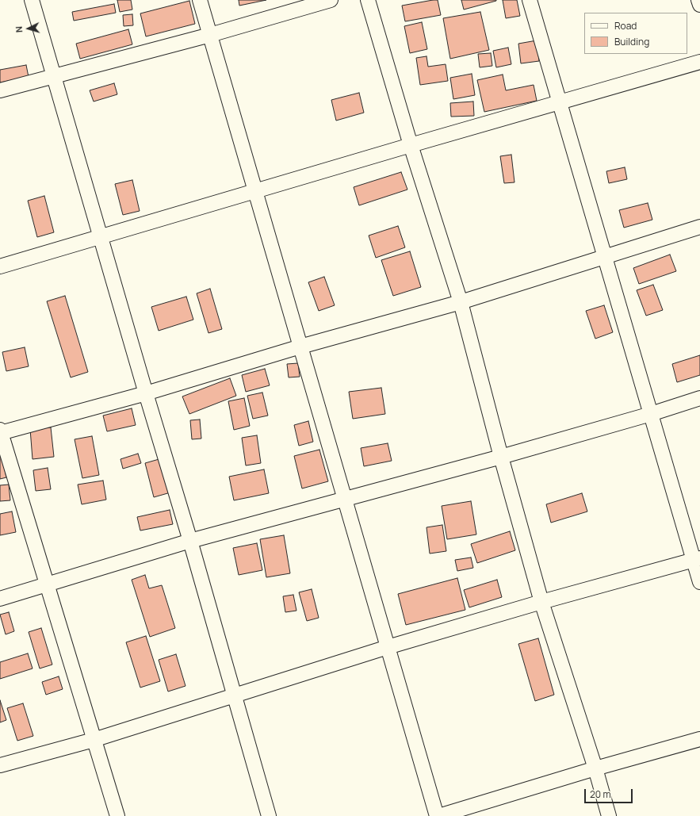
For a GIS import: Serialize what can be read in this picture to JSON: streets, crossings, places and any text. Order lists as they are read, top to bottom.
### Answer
{
  "legend": ["Road", "Building"],
  "scale_bar": "20 m",
  "north": "left"
}
